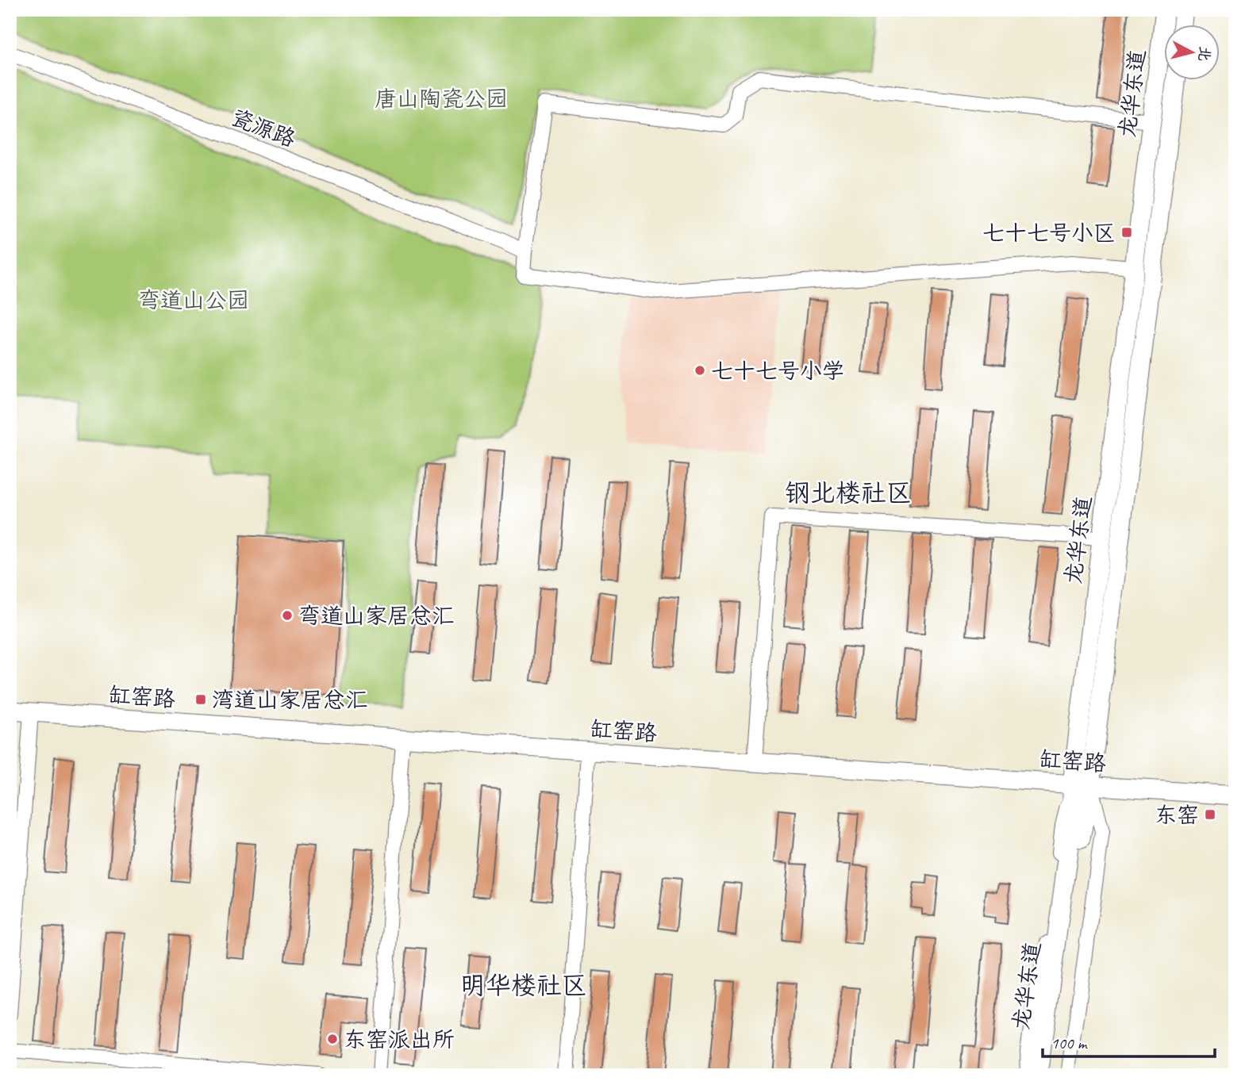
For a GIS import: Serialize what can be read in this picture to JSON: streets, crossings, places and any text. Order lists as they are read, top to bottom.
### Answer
{
  "streets": {
    "main road": ["龙华东道", "缸窑路"],
    "street": ["瓷源路"]
  },
  "crossings": [
    ["龙华东道", "缸窑路"]
  ],
  "districts": ["钢北楼社区", "明华楼社区"],
  "parks": ["唐山陶瓷公园", "弯道山公园"],
  "places": {
    "transit": ["七十七号小区", "湾道山家居总汇", "东窑"],
    "other": ["七十七号小学", "弯道山家居总汇", "东窑派出所"]
  },
  "scale_bar": "100 m",
  "north": "right"
}
